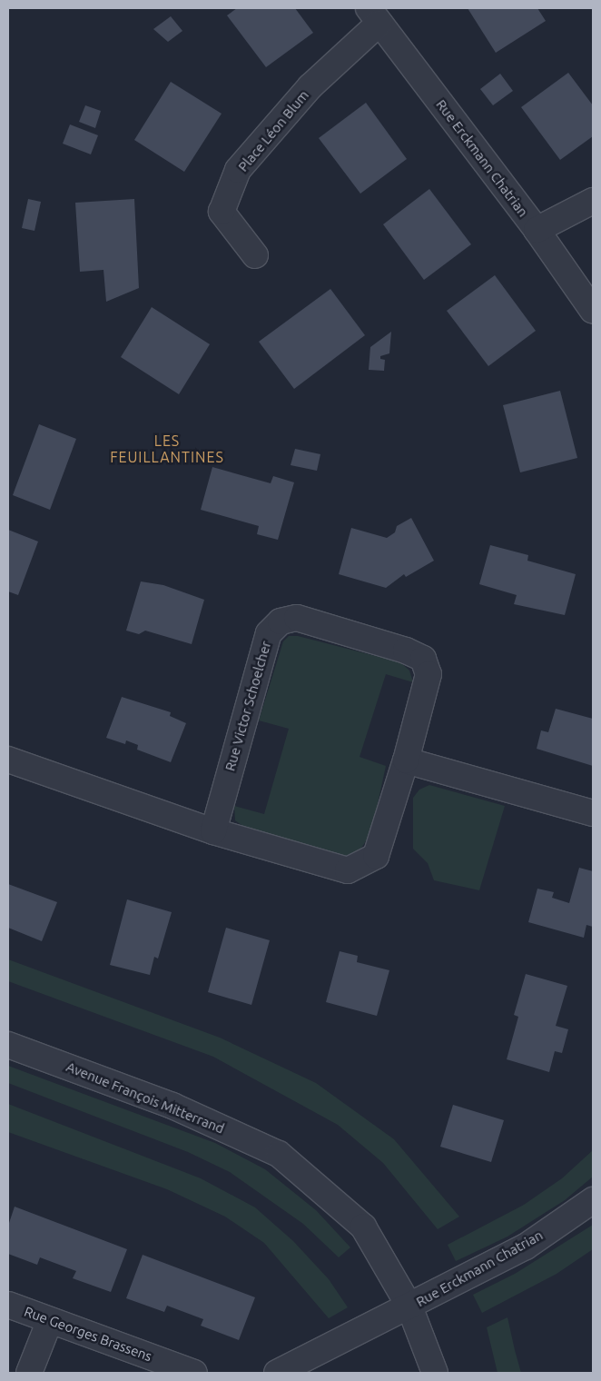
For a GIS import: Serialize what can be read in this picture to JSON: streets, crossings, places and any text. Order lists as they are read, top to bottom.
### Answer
{
  "streets": {
    "street": [
      "Place Léon Blum",
      "Rue Erckmann Chatrian",
      "Rue Victor Schoelcher",
      "Avenue François Mitterrand",
      "Rue Georges Brassens"
    ]
  },
  "crossings": [
    ["Place Léon Blum", "Rue Erckmann Chatrian"],
    ["Rue Erckmann Chatrian", "Avenue François Mitterrand"]
  ],
  "districts": ["LES FEUILLANTINES"]
}
